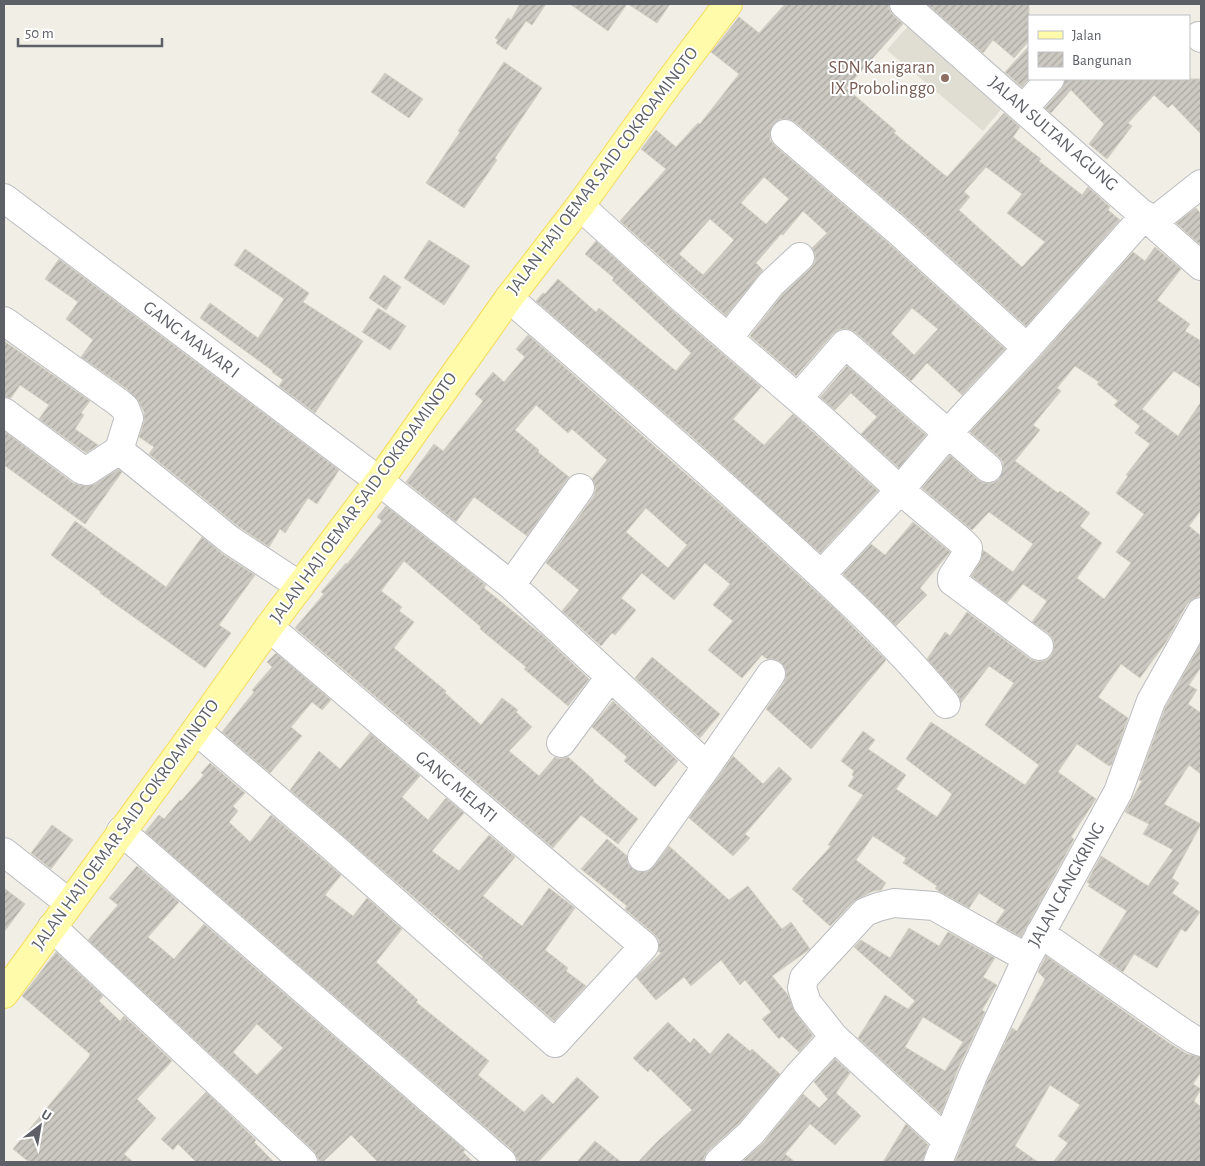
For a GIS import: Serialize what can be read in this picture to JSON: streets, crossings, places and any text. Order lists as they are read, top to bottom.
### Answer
{
  "streets": {
    "main road": ["JALAN HAJI OEMAR SAID COKROAMINOTO"],
    "street": [
      "JALAN SULTAN AGUNG",
      "GANG MAWAR I",
      "GANG MELATI",
      "JALAN CANGKRING"
    ]
  },
  "crossings": [
    ["JALAN HAJI OEMAR SAID COKROAMINOTO", "GANG MAWAR I"],
    ["JALAN HAJI OEMAR SAID COKROAMINOTO", "GANG MELATI"]
  ],
  "places": ["SDN Kanigaran IX Probolinggo"],
  "legend": ["Jalan", "Bangunan"],
  "scale_bar": "50 m",
  "north": "top right"
}
